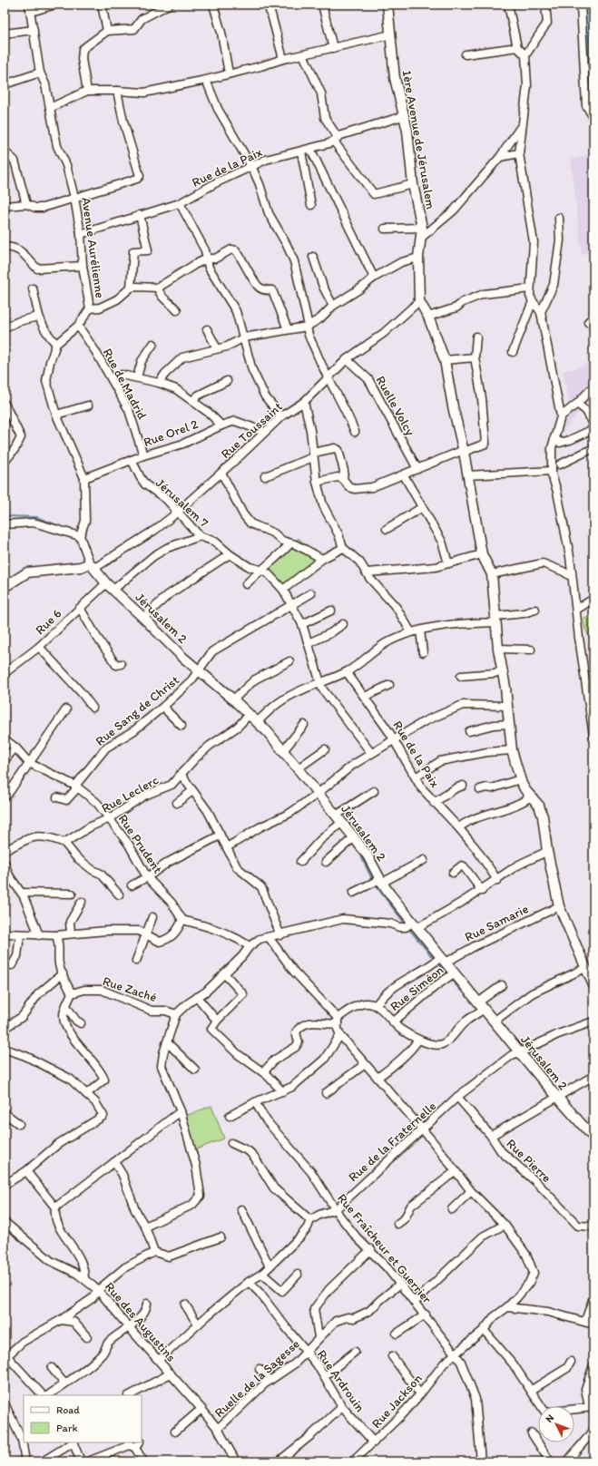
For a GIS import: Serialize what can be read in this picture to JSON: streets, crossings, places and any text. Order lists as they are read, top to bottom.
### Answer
{
  "streets": {
    "street": [
      "1ère Avenue de Jérusalem",
      "Rue de la Paix",
      "Avenue Aurélienne",
      "Rue de Madrid",
      "Ruelle Volcy",
      "Rue Toussaint",
      "Rue Orel 2",
      "Jérusalem 7",
      "Jérusalem 2",
      "Rue 6",
      "Rue Sang de Christ",
      "Rue Leclerc",
      "Rue Prudent",
      "Rue Samarie",
      "Rue Siméon",
      "Rue Zaché",
      "Rue de la Fraternelle",
      "Rue Pierre",
      "Rue Fraîcheur et Guerrier",
      "Rue des Augustins",
      "Ruelle de la Sagesse",
      "Rue Ardrouin",
      "Rue Jackson"
    ]
  },
  "crossings": [
    ["1ère Avenue de Jérusalem", "Rue de la Paix"],
    ["1ère Avenue de Jérusalem", "Rue Toussaint"],
    ["Rue de la Paix", "Avenue Aurélienne"],
    ["Avenue Aurélienne", "Rue de Madrid"],
    ["Rue de Madrid", "Rue Orel 2"],
    ["Ruelle Volcy", "Rue Toussaint"],
    ["Rue Toussaint", "Rue Orel 2"],
    ["Rue Toussaint", "Jérusalem 7"],
    ["Rue Toussaint", "Jérusalem 2"],
    ["Rue Orel 2", "Jérusalem 7"],
    ["Jérusalem 7", "Rue Sang de Christ"],
    ["Jérusalem 2", "Rue 6"],
    ["Jérusalem 2", "Rue Sang de Christ"],
    ["Jérusalem 2", "Rue Leclerc"],
    ["Jérusalem 2", "Rue Samarie"],
    ["Jérusalem 2", "Rue Siméon"],
    ["Jérusalem 2", "Rue de la Fraternelle"],
    ["Rue Sang de Christ", "Rue Prudent"],
    ["Rue Leclerc", "Rue Prudent"],
    ["Rue de la Fraternelle", "Rue Pierre"],
    ["Rue de la Fraternelle", "Rue Fraîcheur et Guerrier"],
    ["Rue de la Fraternelle", "Rue des Augustins"],
    ["Rue de la Fraternelle", "Rue Ardrouin"],
    ["Rue de la Fraternelle", "Rue Jackson"],
    ["Rue Fraîcheur et Guerrier", "Ruelle de la Sagesse"],
    ["Rue Fraîcheur et Guerrier", "Rue Jackson"],
    ["Rue des Augustins", "Ruelle de la Sagesse"],
    ["Ruelle de la Sagesse", "Rue Ardrouin"],
    ["Rue Ardrouin", "Rue Jackson"]
  ],
  "legend": ["Road", "Park"],
  "north": "top left"
}
